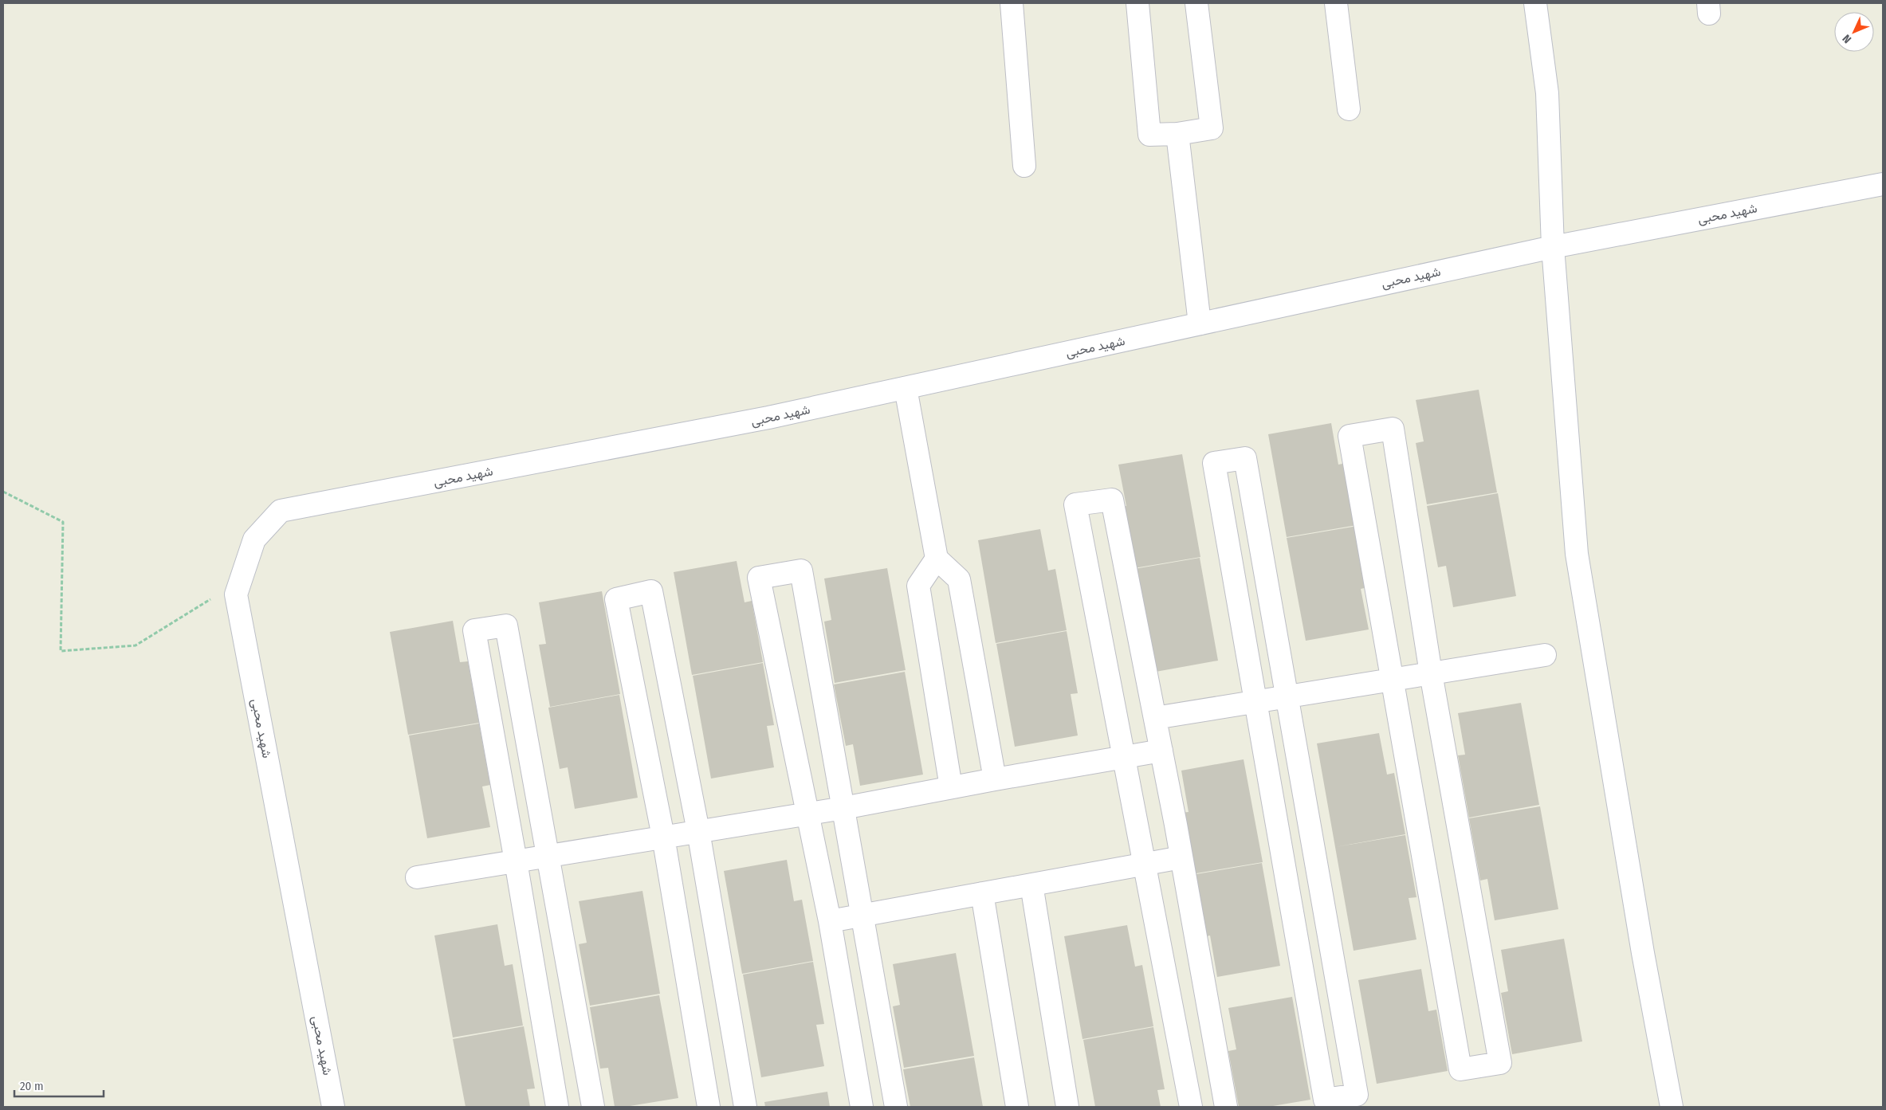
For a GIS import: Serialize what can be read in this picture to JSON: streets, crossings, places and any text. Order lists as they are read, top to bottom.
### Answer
{
  "streets": {
    "street": ["شهید محبی"]
  },
  "scale_bar": "20 m",
  "north": "bottom left"
}
